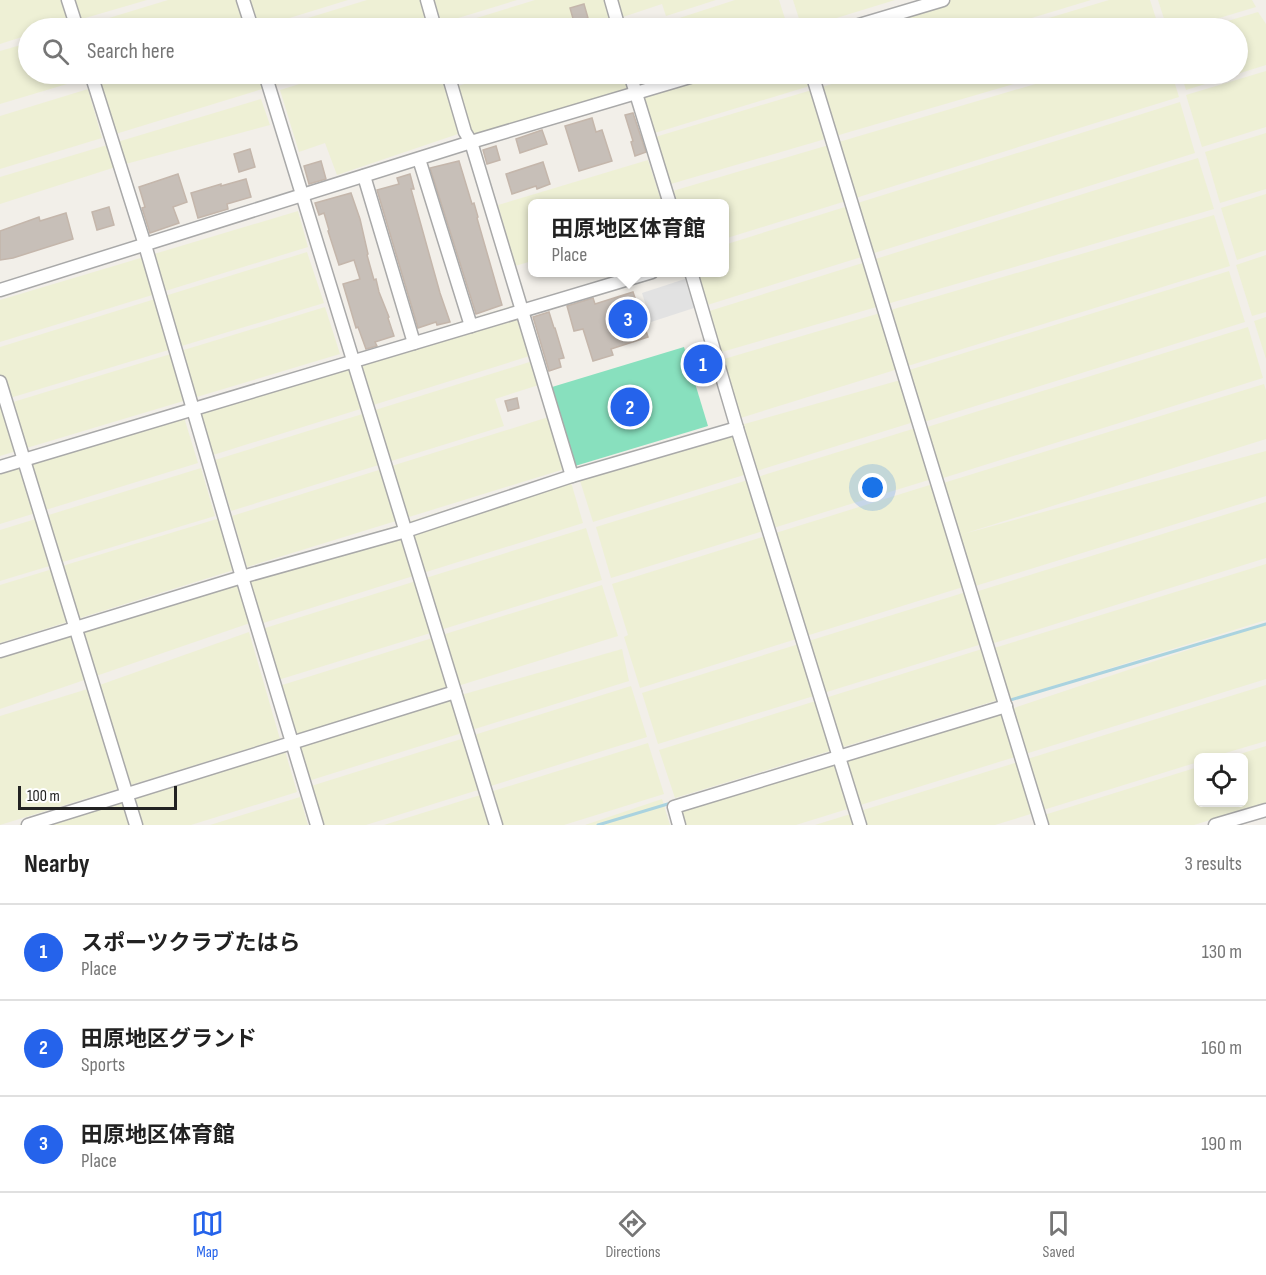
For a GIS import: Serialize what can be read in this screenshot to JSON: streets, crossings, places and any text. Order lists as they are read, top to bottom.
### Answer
{
  "scale_bar": "100 m",
  "page": {
    "search": "Search here",
    "popup": ["田原地区体育館", "Place"],
    "pins": ["3", "1", "2"],
    "scale": "100 m",
    "heading": ["Nearby", "3 results"],
    "list": [
      {
        "mark": "1",
        "name": "スポーツクラブたはら",
        "note": "Place",
        "value": "130 m"
      },
      {
        "mark": "2",
        "name": "田原地区グランド",
        "note": "Sports",
        "value": "160 m"
      },
      {
        "mark": "3",
        "name": "田原地区体育館",
        "note": "Place",
        "value": "190 m"
      }
    ],
    "nav": ["Map", "Directions", "Saved"]
  }
}
